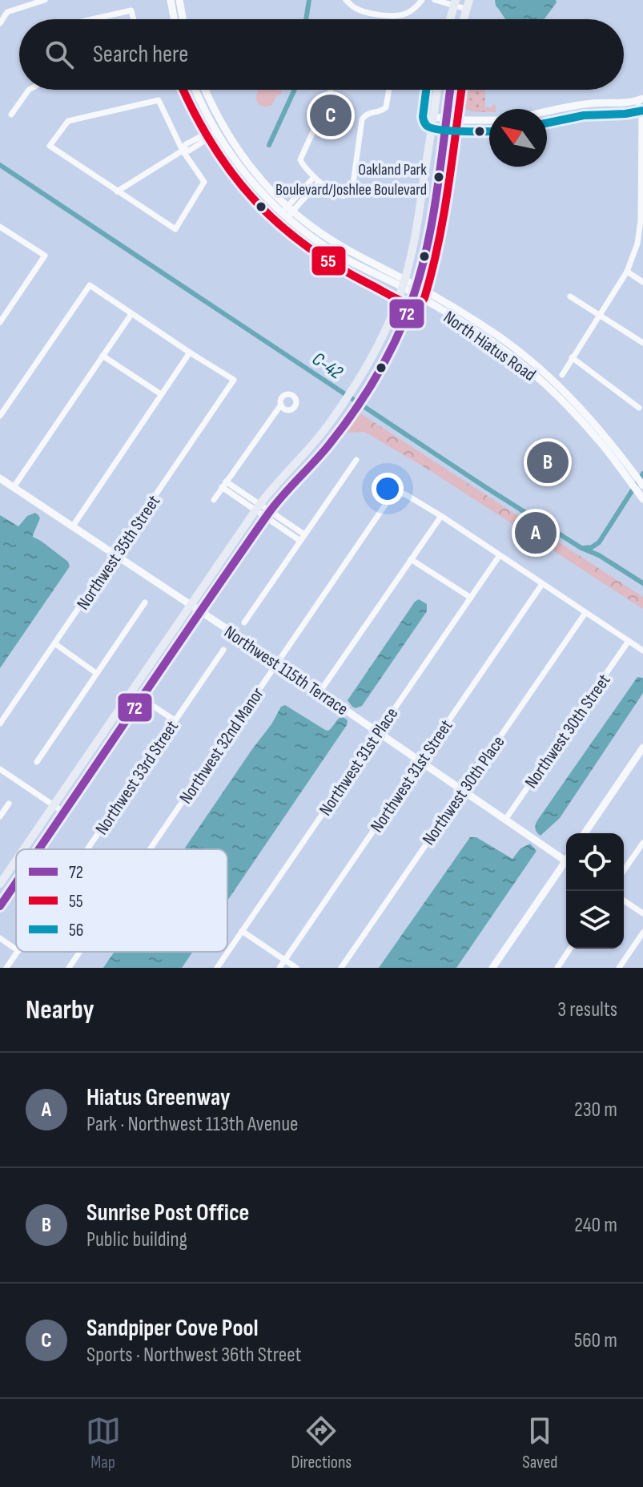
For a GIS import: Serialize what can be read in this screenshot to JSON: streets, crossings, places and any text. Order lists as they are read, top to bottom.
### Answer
{
  "streets": {
    "street": [
      "North Hiatus Road",
      "Northwest 35th Street",
      "Northwest 115th Terrace",
      "Northwest 30th Street",
      "Northwest 32nd Manor",
      "Northwest 31st Place",
      "Northwest 31st Street",
      "Northwest 33rd Street",
      "Northwest 30th Place"
    ]
  },
  "crossings": [
    ["Northwest 35th Street", "Northwest 115th Terrace"],
    ["Northwest 115th Terrace", "Northwest 30th Street"],
    ["Northwest 115th Terrace", "Northwest 32nd Manor"],
    ["Northwest 115th Terrace", "Northwest 31st Place"],
    ["Northwest 115th Terrace", "Northwest 31st Street"],
    ["Northwest 115th Terrace", "Northwest 30th Place"]
  ],
  "water": ["C-42"],
  "places": ["Oakland Park Boulevard/Joshlee Boulevard"],
  "lines": ["transit line 72", "transit line 55", "transit line 56"],
  "legend": ["72", "55", "56"],
  "north": "top left",
  "page": {
    "search": "Search here",
    "pins": ["C", "B", "A"],
    "heading": ["Nearby", "3 results"],
    "list": [
      {
        "mark": "A",
        "name": "Hiatus Greenway",
        "note": "Park · Northwest 113th Avenue",
        "value": "230 m"
      },
      {
        "mark": "B",
        "name": "Sunrise Post Office",
        "note": "Public building",
        "value": "240 m"
      },
      {
        "mark": "C",
        "name": "Sandpiper Cove Pool",
        "note": "Sports · Northwest 36th Street",
        "value": "560 m"
      }
    ],
    "nav": ["Map", "Directions", "Saved"]
  }
}
